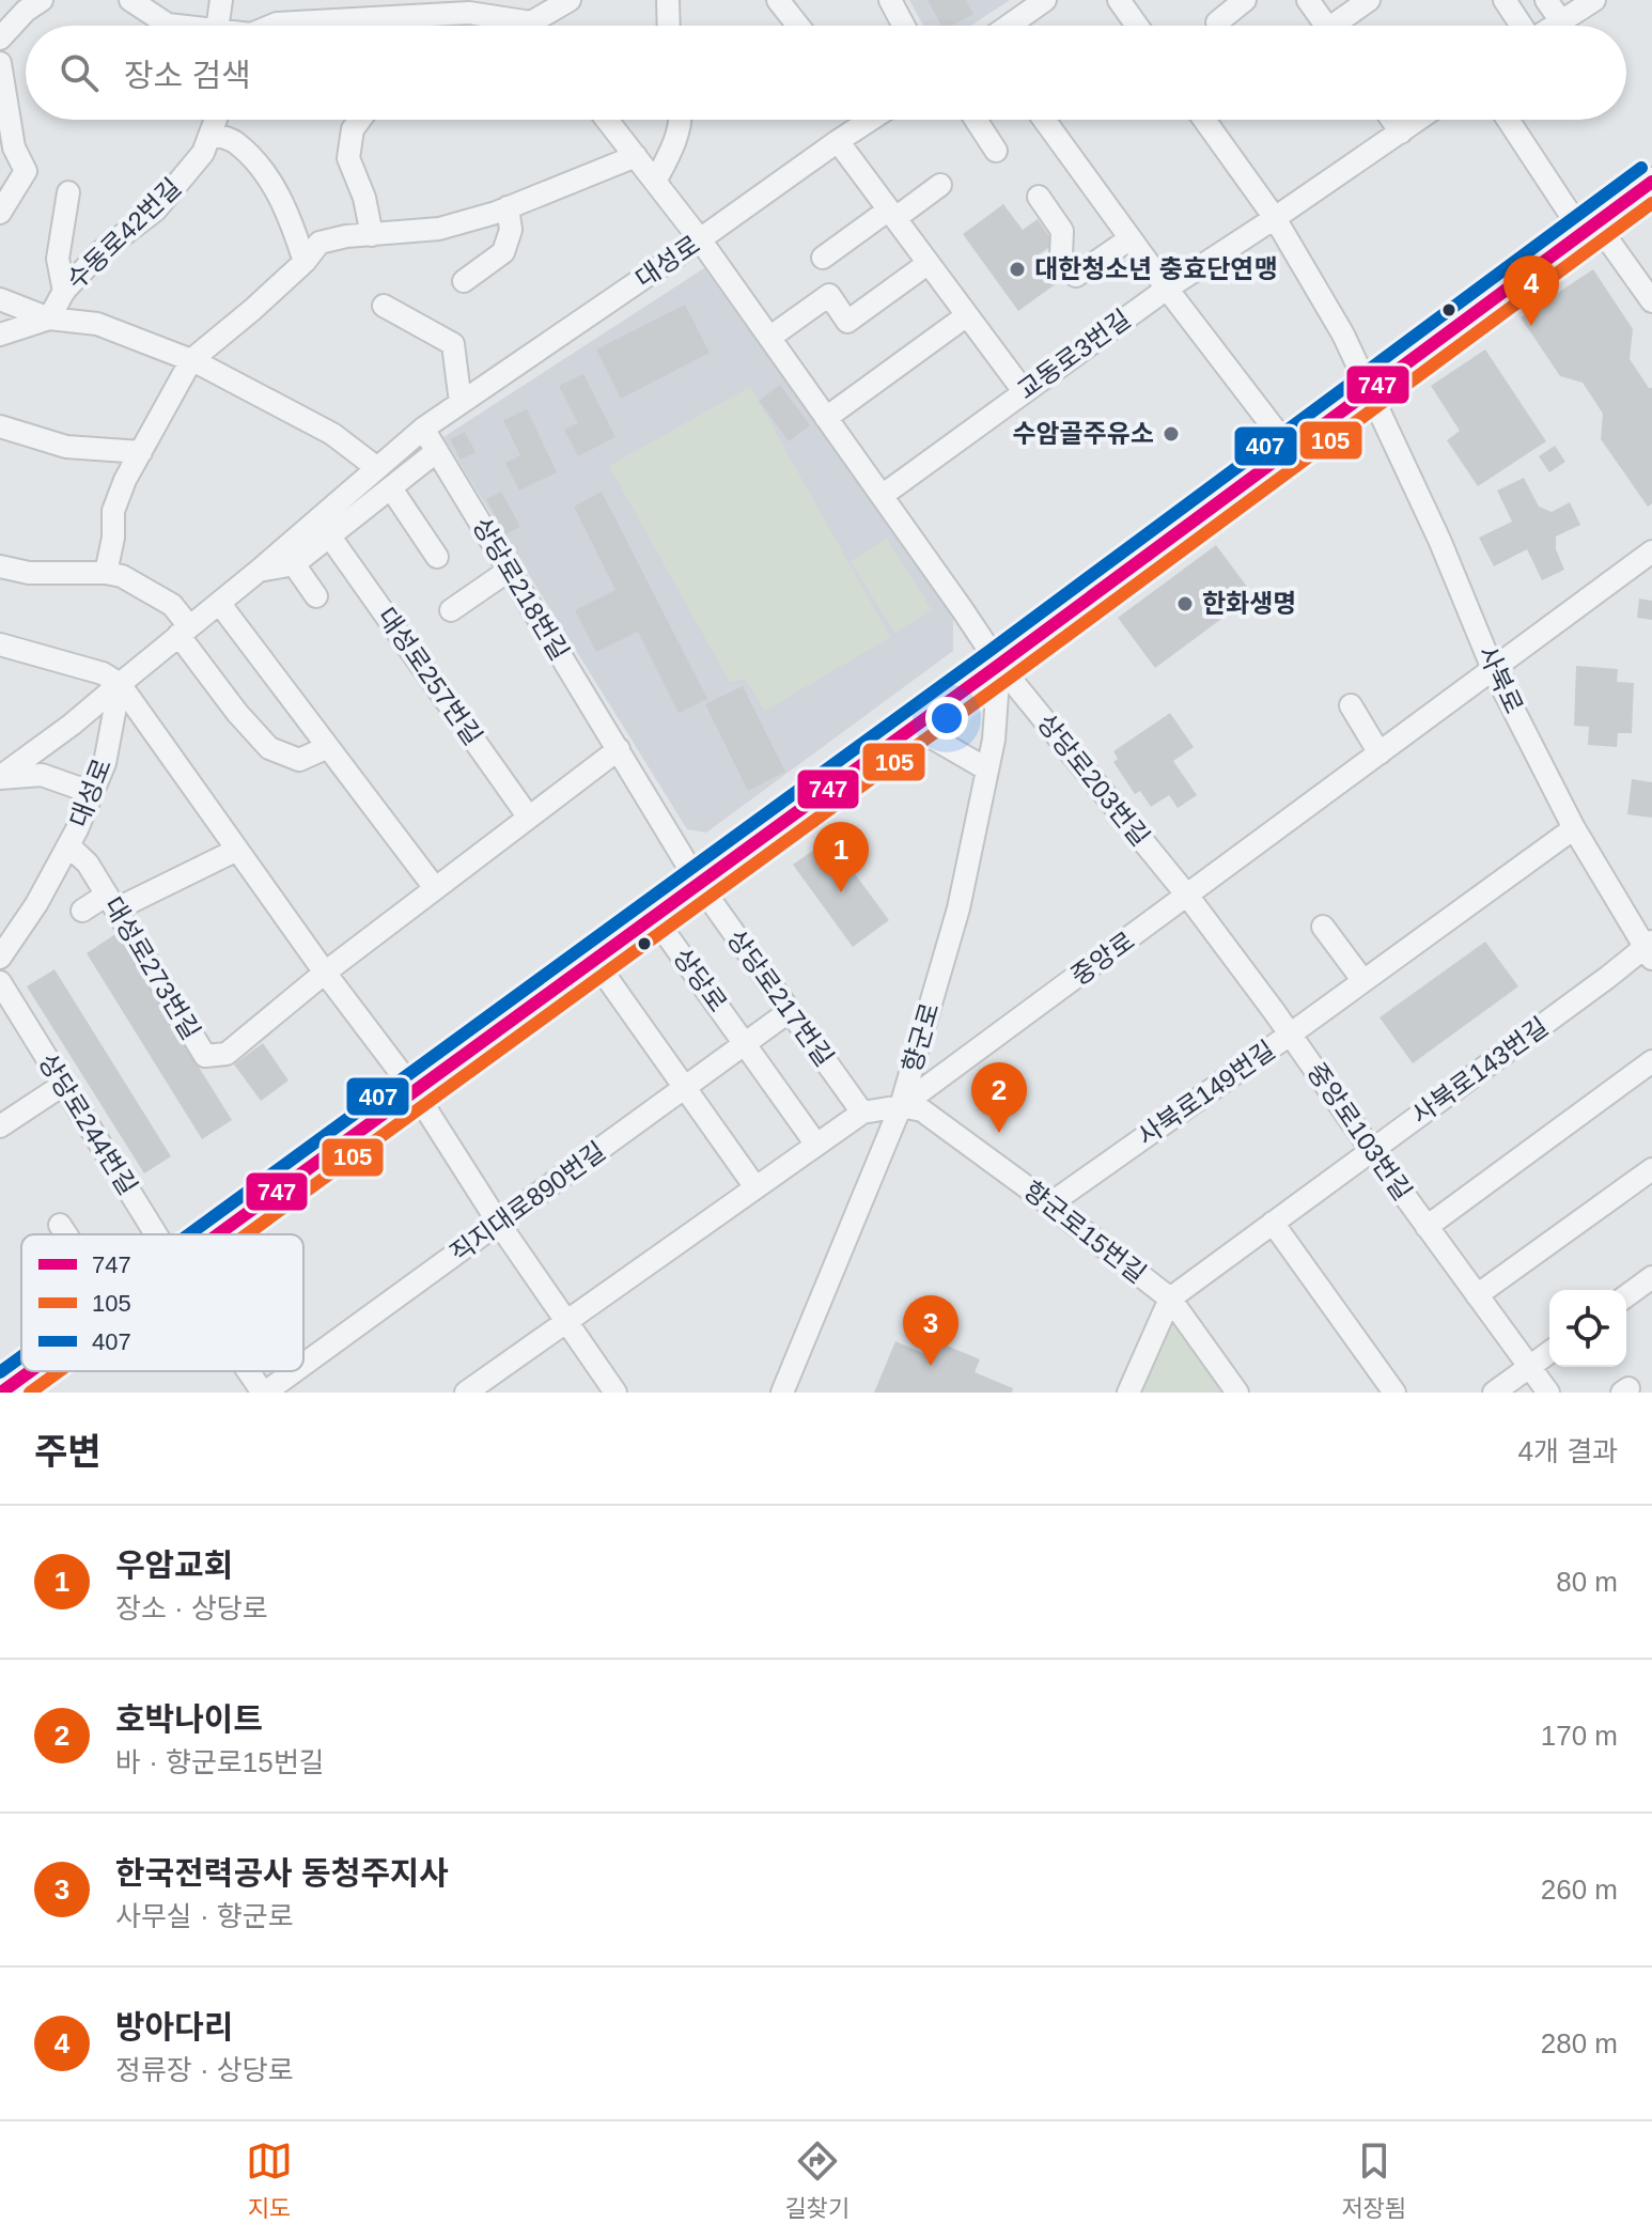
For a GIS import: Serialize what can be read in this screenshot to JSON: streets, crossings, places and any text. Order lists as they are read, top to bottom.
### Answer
{
  "streets": {
    "street": [
      "수동로42번길",
      "대성로",
      "교동로3번길",
      "상당로218번길",
      "대성로257번길",
      "사북로",
      "상당로203번길",
      "중앙로",
      "대성로273번길",
      "상당로",
      "상당로217번길",
      "향군로",
      "사북로143번길",
      "사북로149번길",
      "상당로244번길",
      "중앙로103번길",
      "직지대로890번길",
      "향군로15번길"
    ]
  },
  "crossings": [
    ["대성로", "상당로218번길"],
    ["대성로", "상당로203번길"],
    ["대성로", "대성로273번길"],
    ["교동로3번길", "사북로"],
    ["교동로3번길", "상당로203번길"],
    ["상당로218번길", "상당로217번길"],
    ["사북로", "중앙로"],
    ["사북로", "사북로143번길"],
    ["사북로", "사북로149번길"],
    ["상당로203번길", "중앙로"],
    ["상당로203번길", "향군로"],
    ["상당로203번길", "중앙로103번길"],
    ["중앙로", "상당로217번길"],
    ["중앙로", "향군로"],
    ["중앙로", "중앙로103번길"],
    ["중앙로", "향군로15번길"],
    ["상당로", "직지대로890번길"],
    ["상당로217번길", "직지대로890번길"],
    ["향군로", "향군로15번길"],
    ["사북로143번길", "중앙로103번길"],
    ["사북로143번길", "향군로15번길"],
    ["사북로149번길", "중앙로103번길"],
    ["사북로149번길", "향군로15번길"],
    ["상당로244번길", "직지대로890번길"]
  ],
  "places": ["대한청소년 충효단연맹", "수암골주유소", "한화생명"],
  "lines": ["transit line 407", "transit line 747", "transit line 105"],
  "legend": ["747", "105", "407"],
  "page": {
    "search": "장소 검색",
    "pins": [
      "4",
      "1",
      "2",
      "3"
    ],
    "heading": ["주변", "4개 결과"],
    "list": [
      {
        "mark": "1",
        "name": "우암교회",
        "note": "장소 · 상당로",
        "value": "80 m"
      },
      {
        "mark": "2",
        "name": "호박나이트",
        "note": "바 · 향군로15번길",
        "value": "170 m"
      },
      {
        "mark": "3",
        "name": "한국전력공사 동청주지사",
        "note": "사무실 · 향군로",
        "value": "260 m"
      },
      {
        "mark": "4",
        "name": "방아다리",
        "note": "정류장 · 상당로",
        "value": "280 m"
      }
    ],
    "nav": ["지도", "길찾기", "저장됨"]
  }
}
